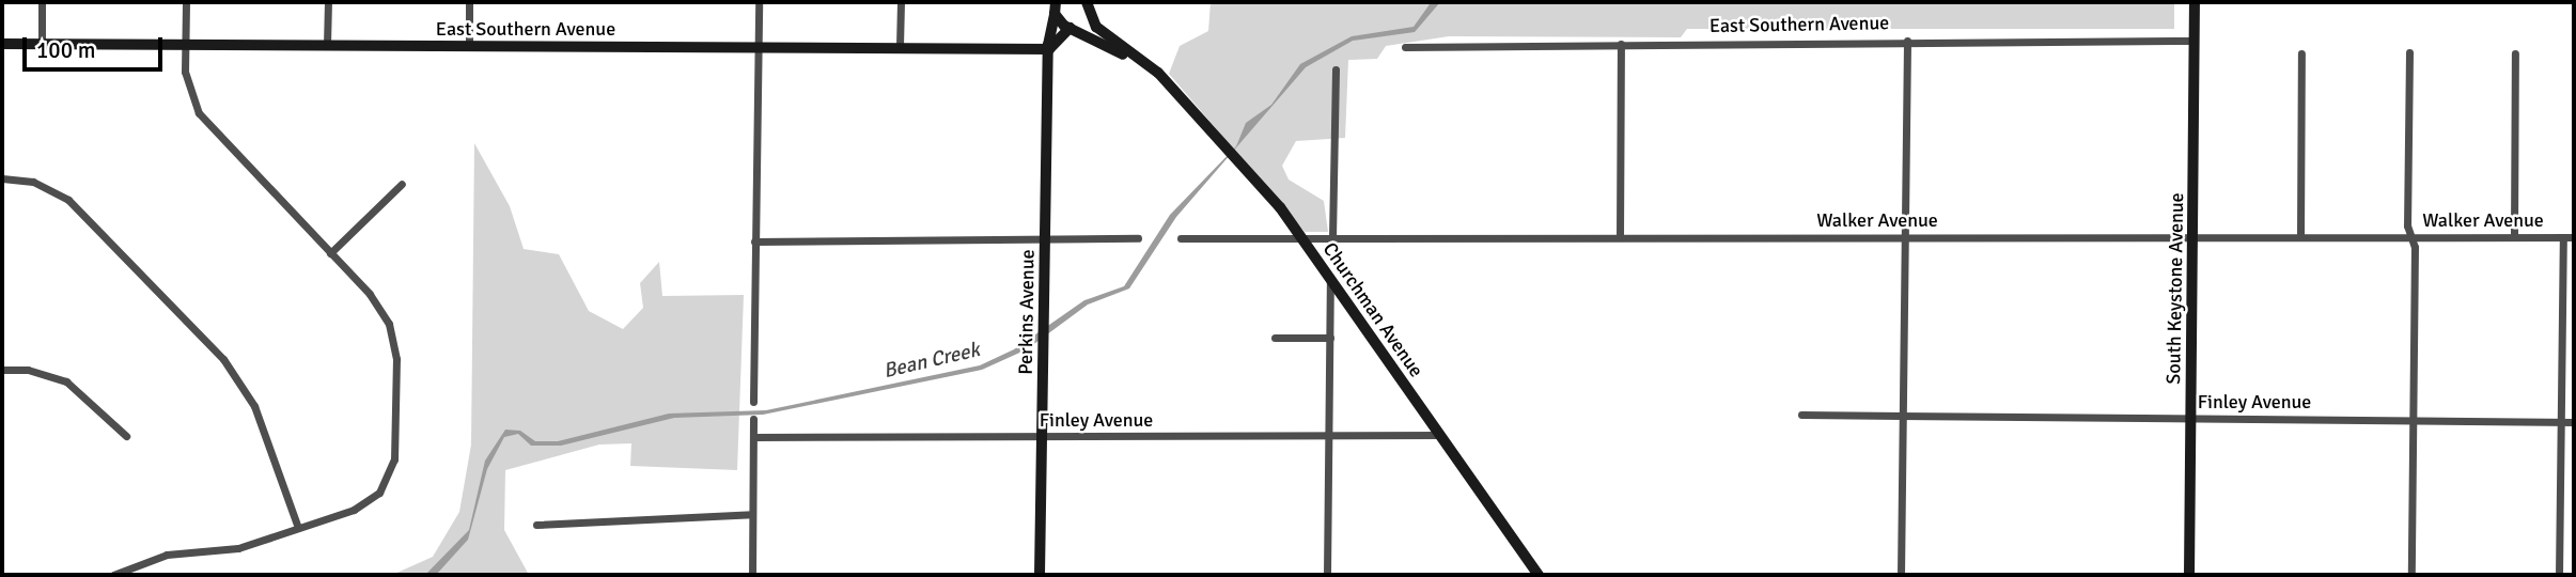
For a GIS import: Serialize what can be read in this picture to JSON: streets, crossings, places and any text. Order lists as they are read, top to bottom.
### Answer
{
  "streets": {
    "street": [
      "East Southern Avenue",
      "Walker Avenue",
      "South Keystone Avenue",
      "Churchman Avenue",
      "Perkins Avenue",
      "Finley Avenue"
    ]
  },
  "crossings": [
    ["East Southern Avenue", "South Keystone Avenue"],
    ["East Southern Avenue", "Perkins Avenue"],
    ["Walker Avenue", "South Keystone Avenue"],
    ["Walker Avenue", "Churchman Avenue"],
    ["South Keystone Avenue", "Finley Avenue"],
    ["Churchman Avenue", "Perkins Avenue"],
    ["Churchman Avenue", "Finley Avenue"],
    ["Perkins Avenue", "Finley Avenue"]
  ],
  "water": ["Bean Creek"],
  "scale_bar": "100 m"
}
